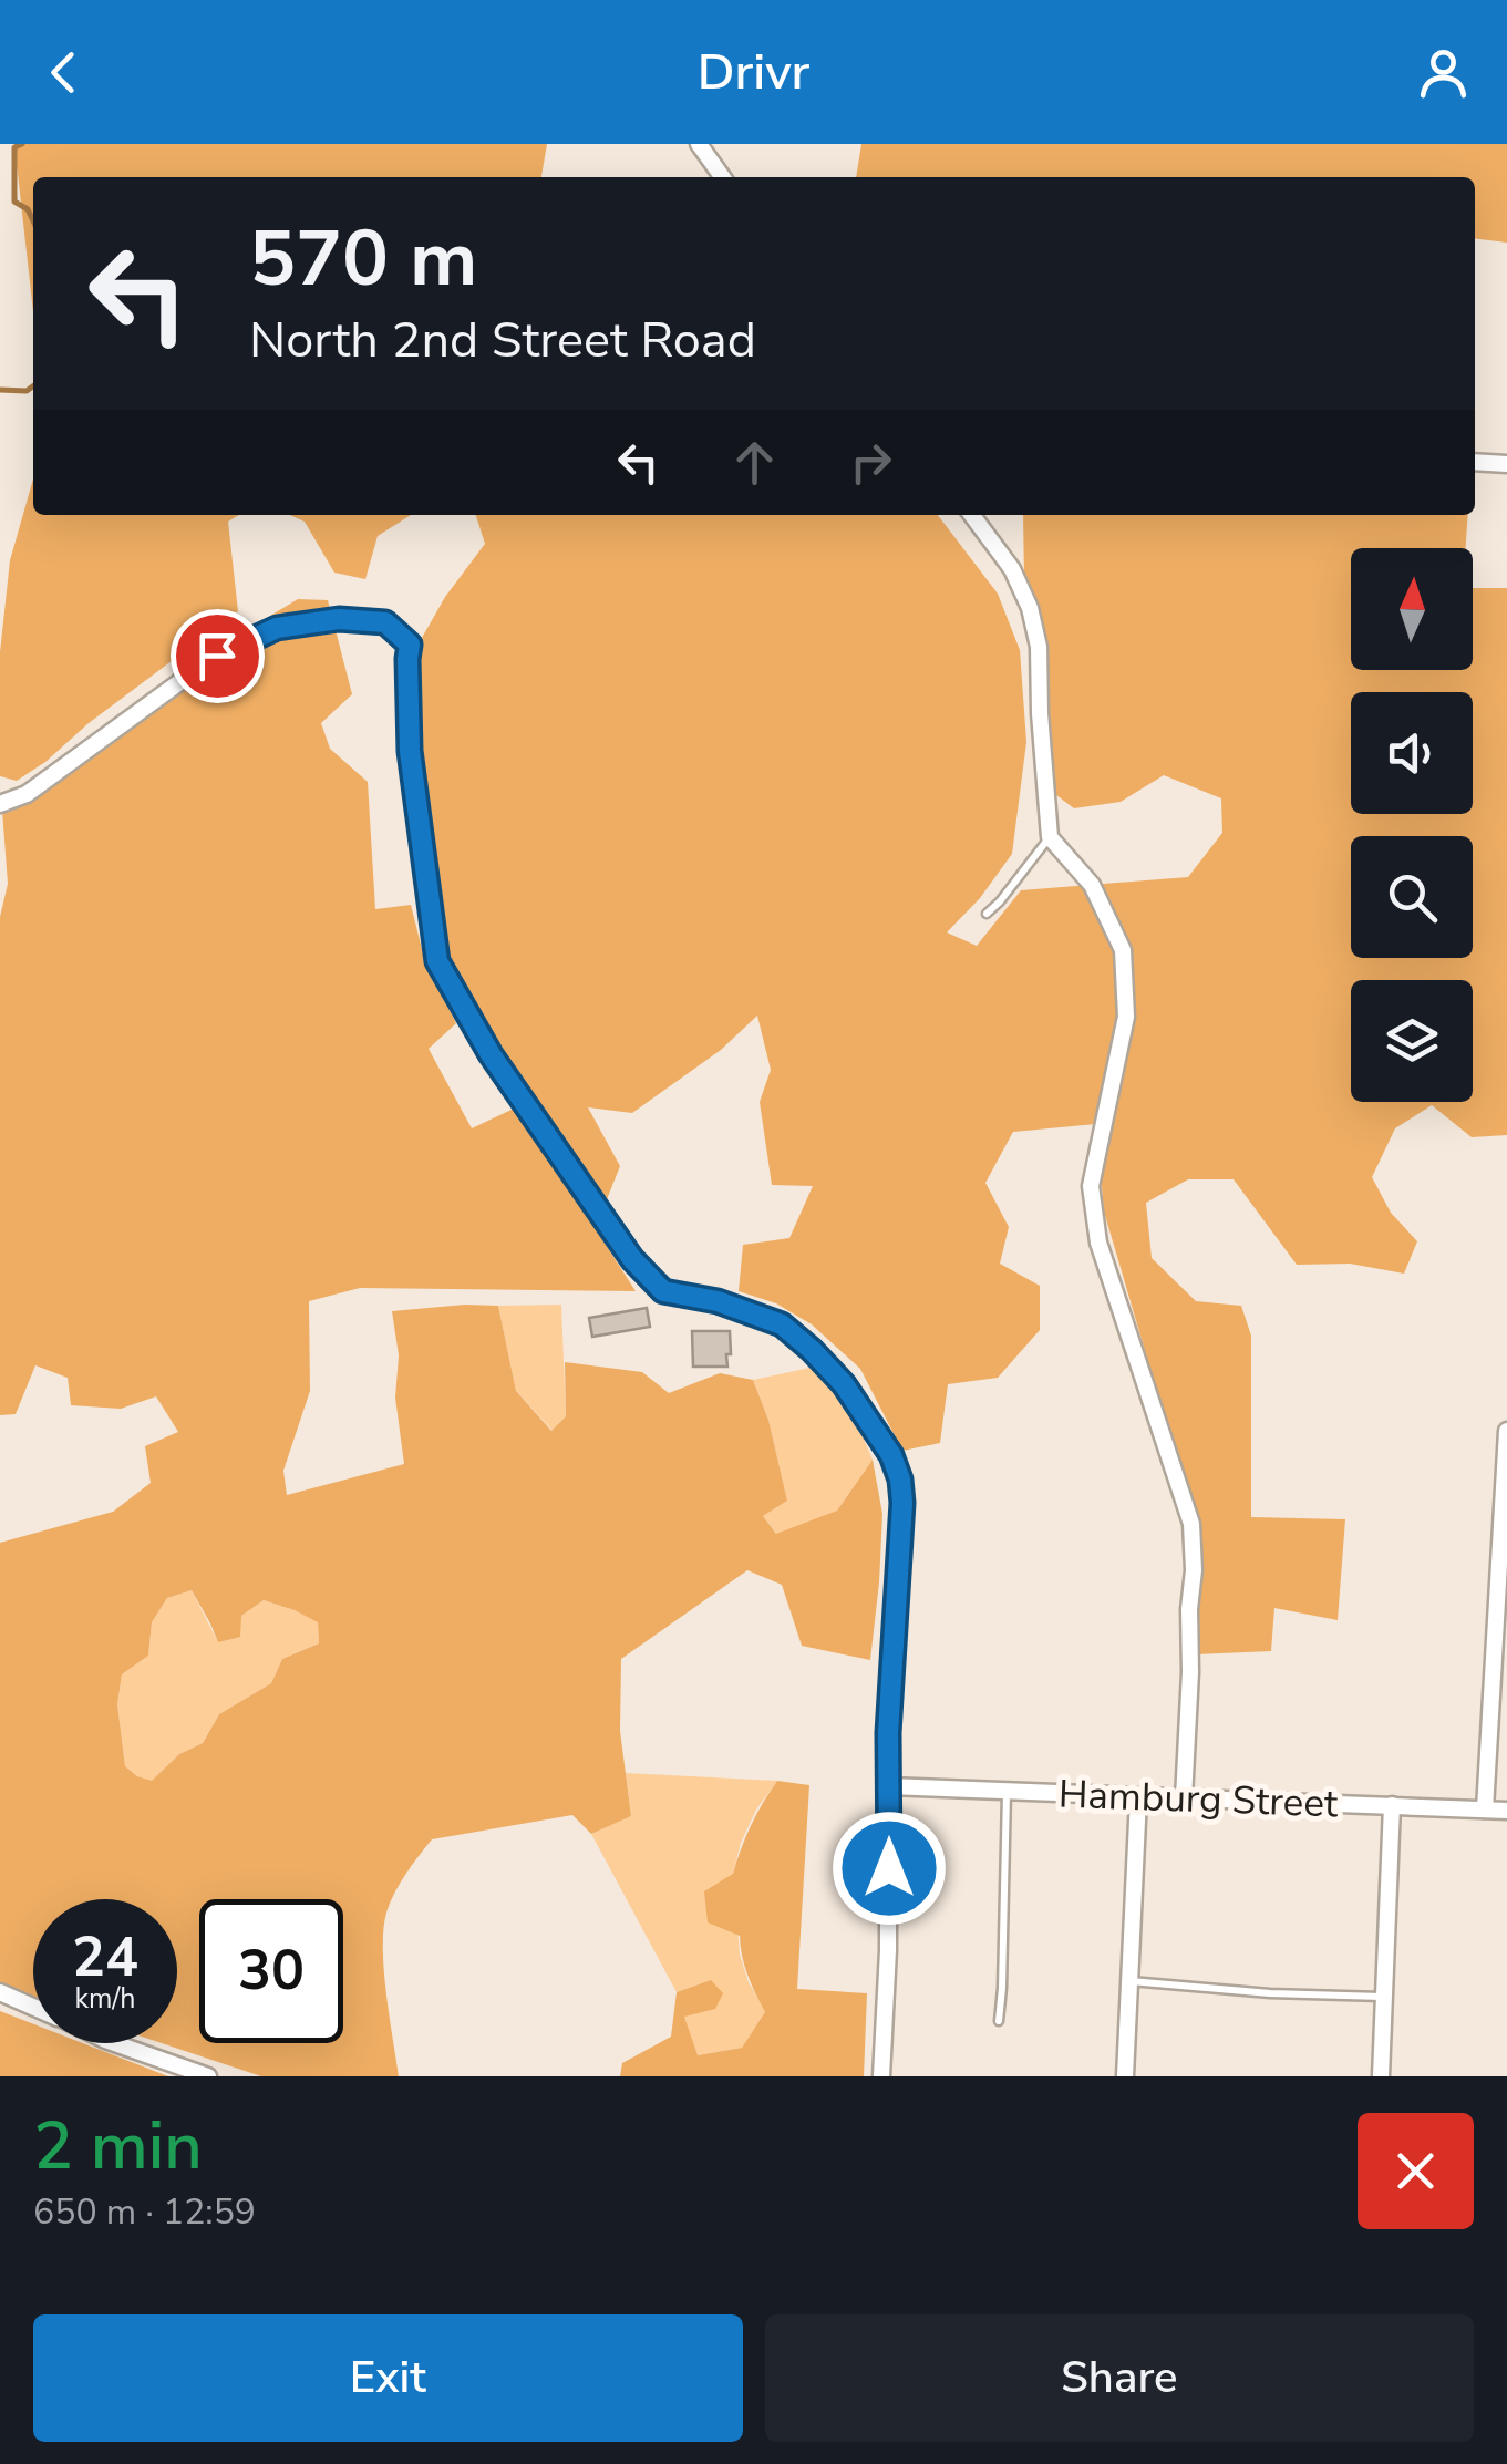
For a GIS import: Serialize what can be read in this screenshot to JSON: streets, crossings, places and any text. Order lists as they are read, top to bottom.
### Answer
{
  "streets": {
    "street": ["Hamburg Street"]
  },
  "north": "top",
  "page": {
    "header": "Drivr",
    "turn": ["570 m", "North 2nd Street Road"],
    "speed": "24 km/h",
    "limit": "30",
    "heading": ["2 min", "650 m · 12:59"],
    "buttons": ["Exit", "Share"]
  }
}
